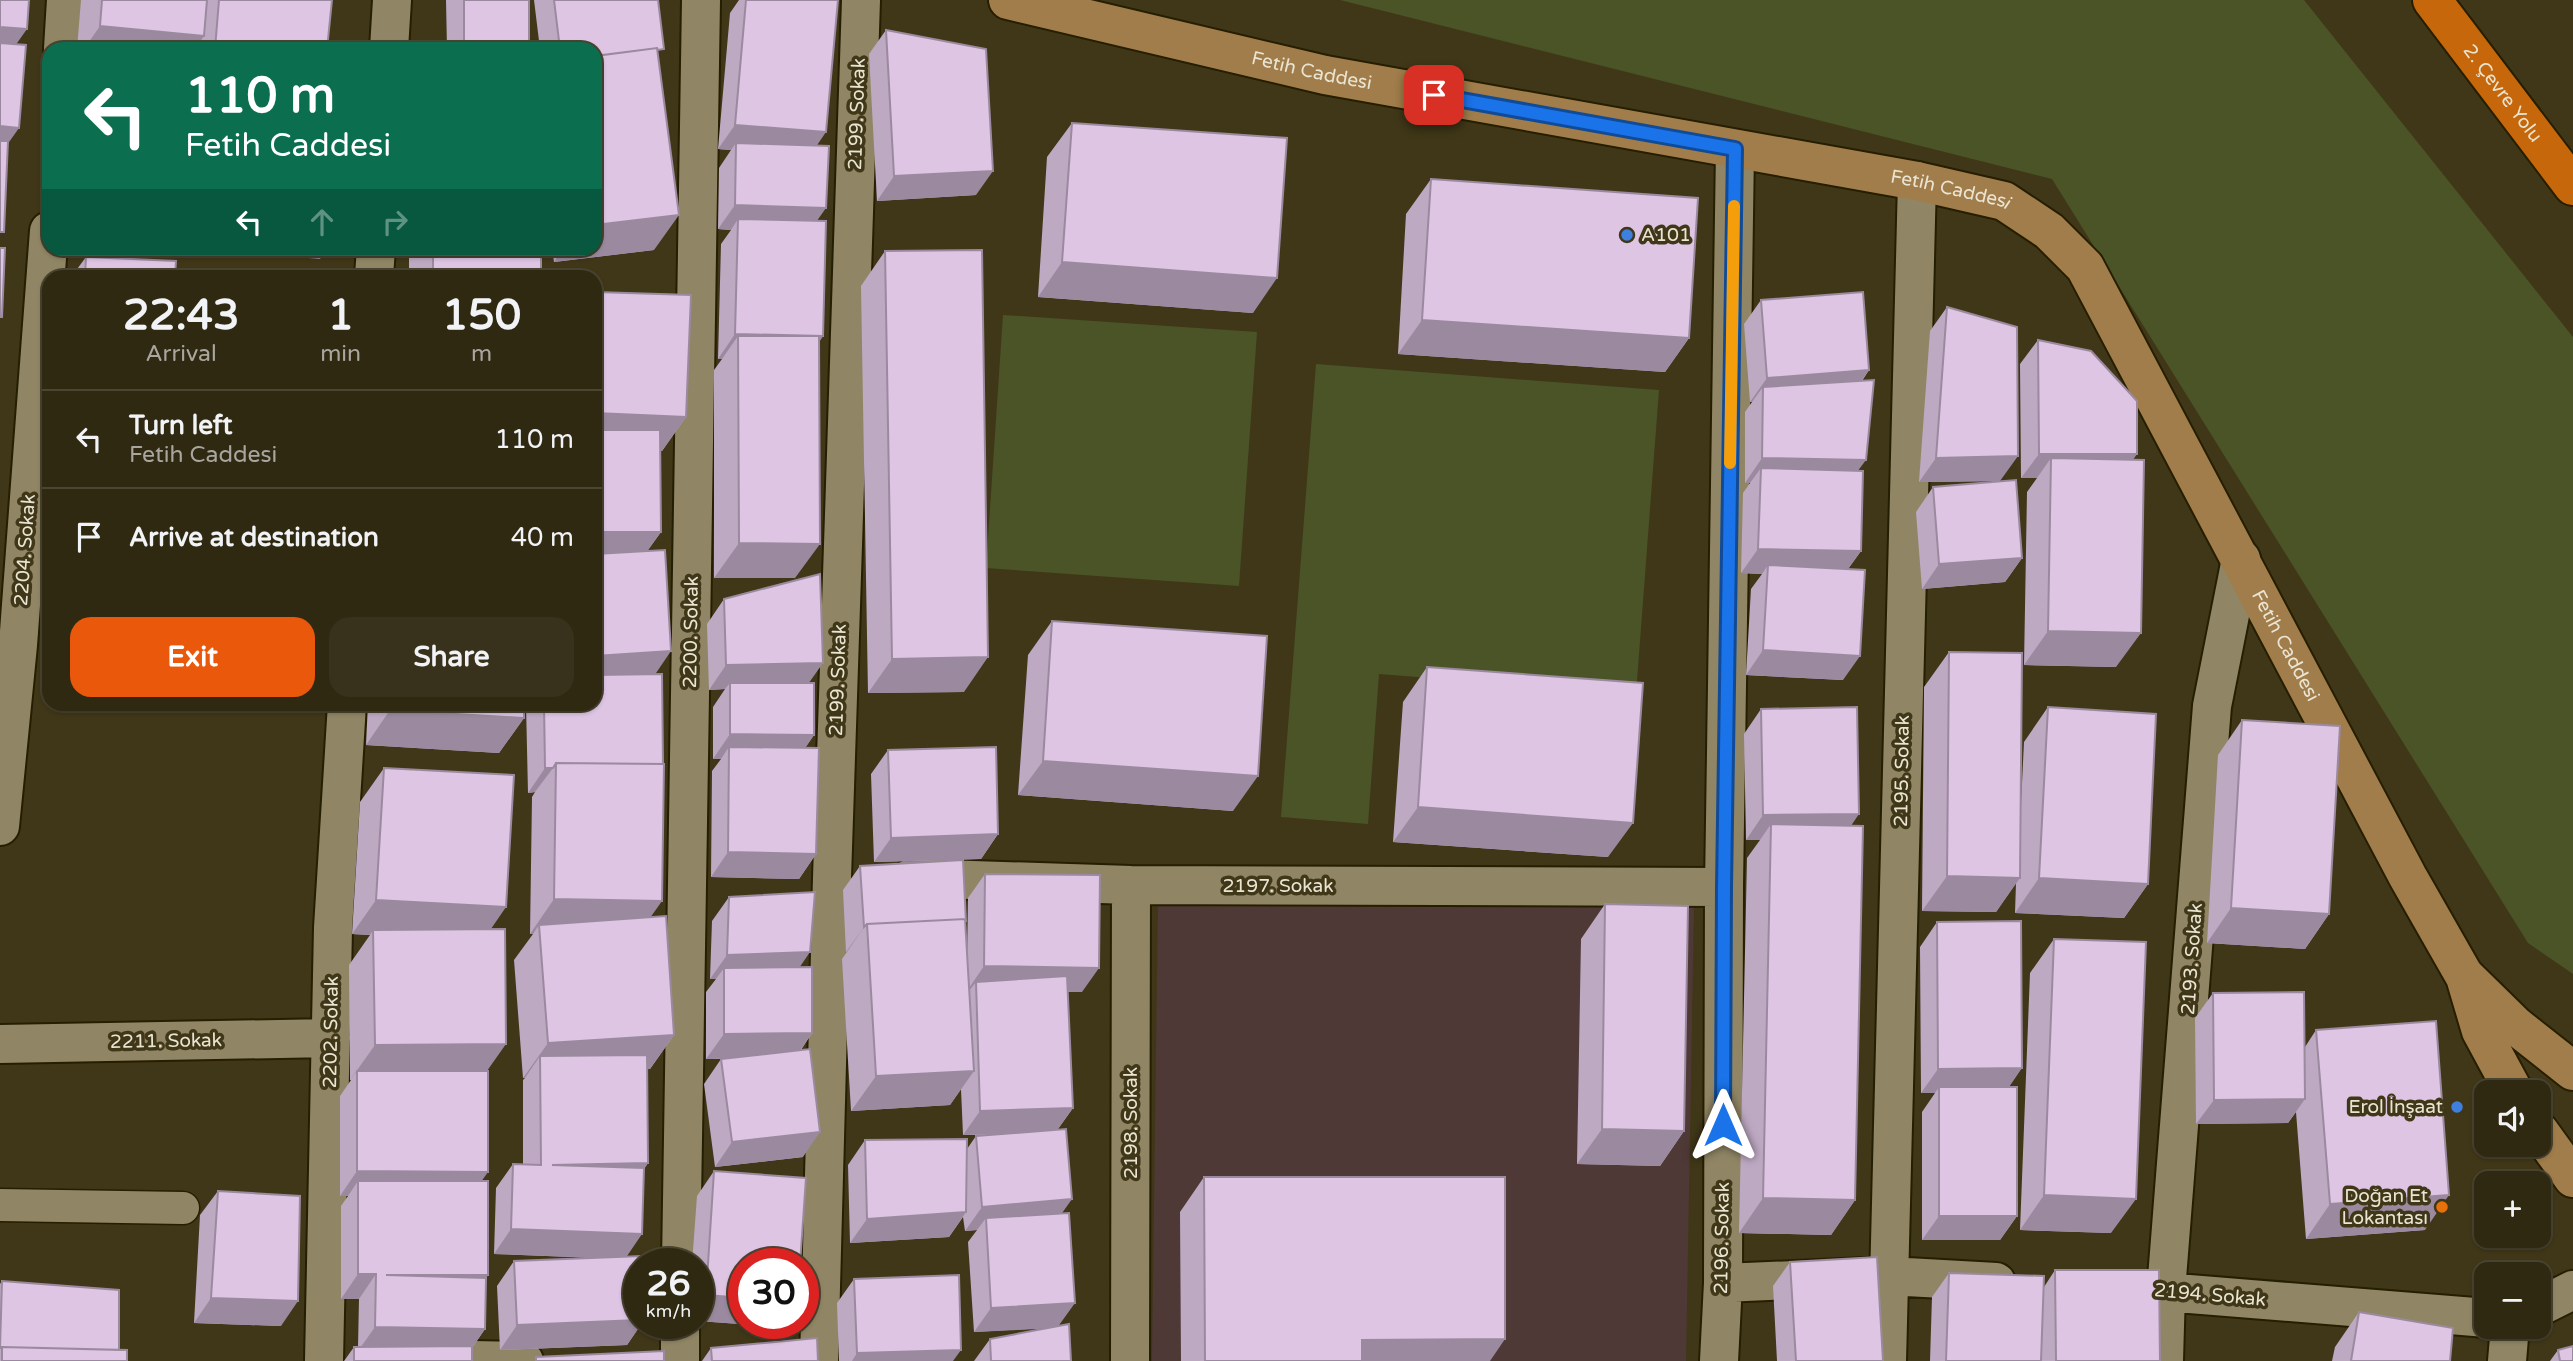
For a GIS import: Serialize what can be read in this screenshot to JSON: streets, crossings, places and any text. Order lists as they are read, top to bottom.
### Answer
{
  "streets": {
    "highway": ["2. Çevre Yolu"],
    "main road": ["Fetih Caddesi"],
    "street": [
      "2199. Sokak",
      "2204. Sokak",
      "2200. Sokak",
      "2195. Sokak",
      "2197. Sokak",
      "2193. Sokak",
      "2202. Sokak",
      "2211. Sokak",
      "2198. Sokak",
      "2196. Sokak",
      "2194. Sokak"
    ]
  },
  "crossings": [
    ["Fetih Caddesi", "2195. Sokak"],
    ["Fetih Caddesi", "2193. Sokak"],
    ["Fetih Caddesi", "2196. Sokak"],
    ["2199. Sokak", "2197. Sokak"],
    ["2197. Sokak", "2198. Sokak"],
    ["2197. Sokak", "2196. Sokak"],
    ["2193. Sokak", "2194. Sokak"],
    ["2202. Sokak", "2211. Sokak"]
  ],
  "places": ["A101", "Erol İnşaat", "Doğan Et Lokantası"],
  "page": {
    "turn": ["110 m", "Fetih Caddesi"],
    "eta": [
      "22:43",
      "Arrival",
      "1",
      "min",
      "150",
      "m"
    ],
    "list": [
      {
        "name": "Turn left",
        "note": "Fetih Caddesi",
        "value": "110 m"
      },
      {
        "name": "Arrive at destination",
        "value": "40 m"
      }
    ],
    "buttons": ["Exit", "Share"],
    "map_buttons": ["+", "−"],
    "speed": "26 km/h",
    "limit": "30"
  }
}
